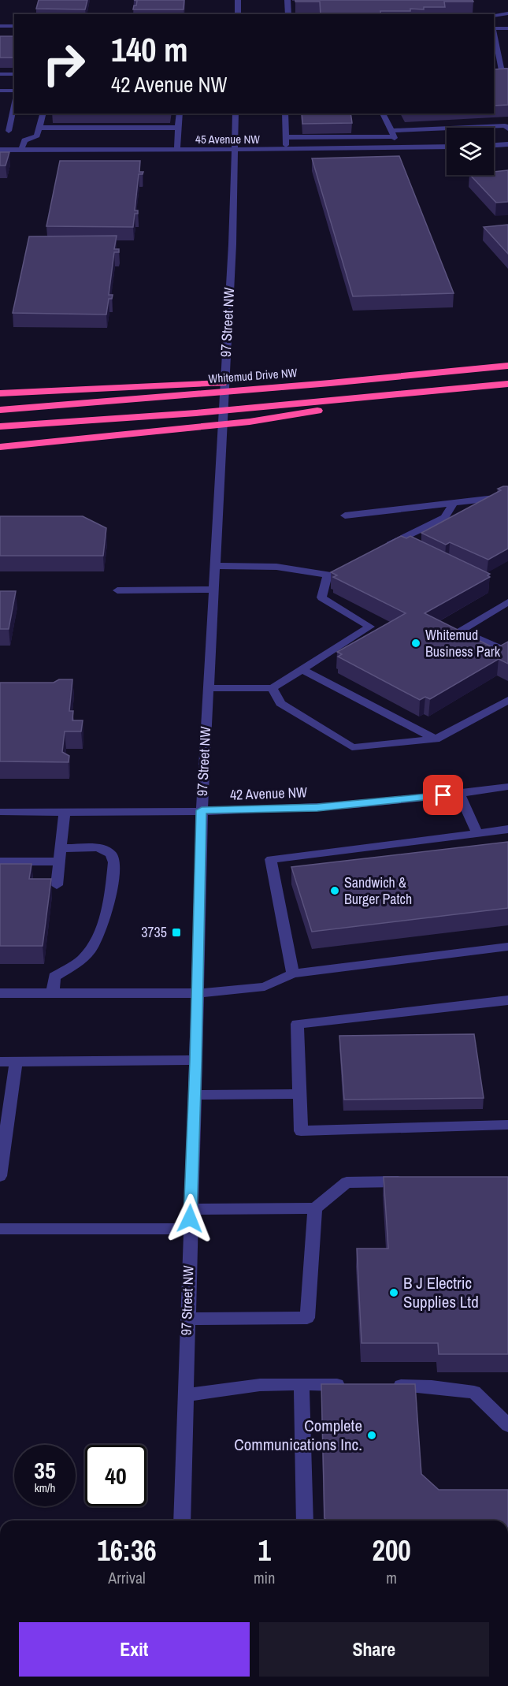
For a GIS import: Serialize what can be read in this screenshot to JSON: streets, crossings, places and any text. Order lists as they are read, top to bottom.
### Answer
{
  "streets": {
    "highway": ["Whitemud Drive NW"],
    "street": ["45 Avenue NW", "97 Street NW", "42 Avenue NW"]
  },
  "crossings": [
    ["45 Avenue NW", "97 Street NW"],
    ["97 Street NW", "42 Avenue NW"]
  ],
  "places": {
    "other": [
      "Whitemud Business Park",
      "Sandwich & Burger Patch",
      "B J Electric Supplies Ltd",
      "Complete Communications Inc."
    ],
    "transit": ["3735"]
  },
  "page": {
    "turn": ["140 m", "42 Avenue NW"],
    "speed": "35 km/h",
    "limit": "40",
    "eta": [
      "16:36",
      "Arrival",
      "1",
      "min",
      "200",
      "m"
    ],
    "buttons": ["Exit", "Share"]
  }
}
